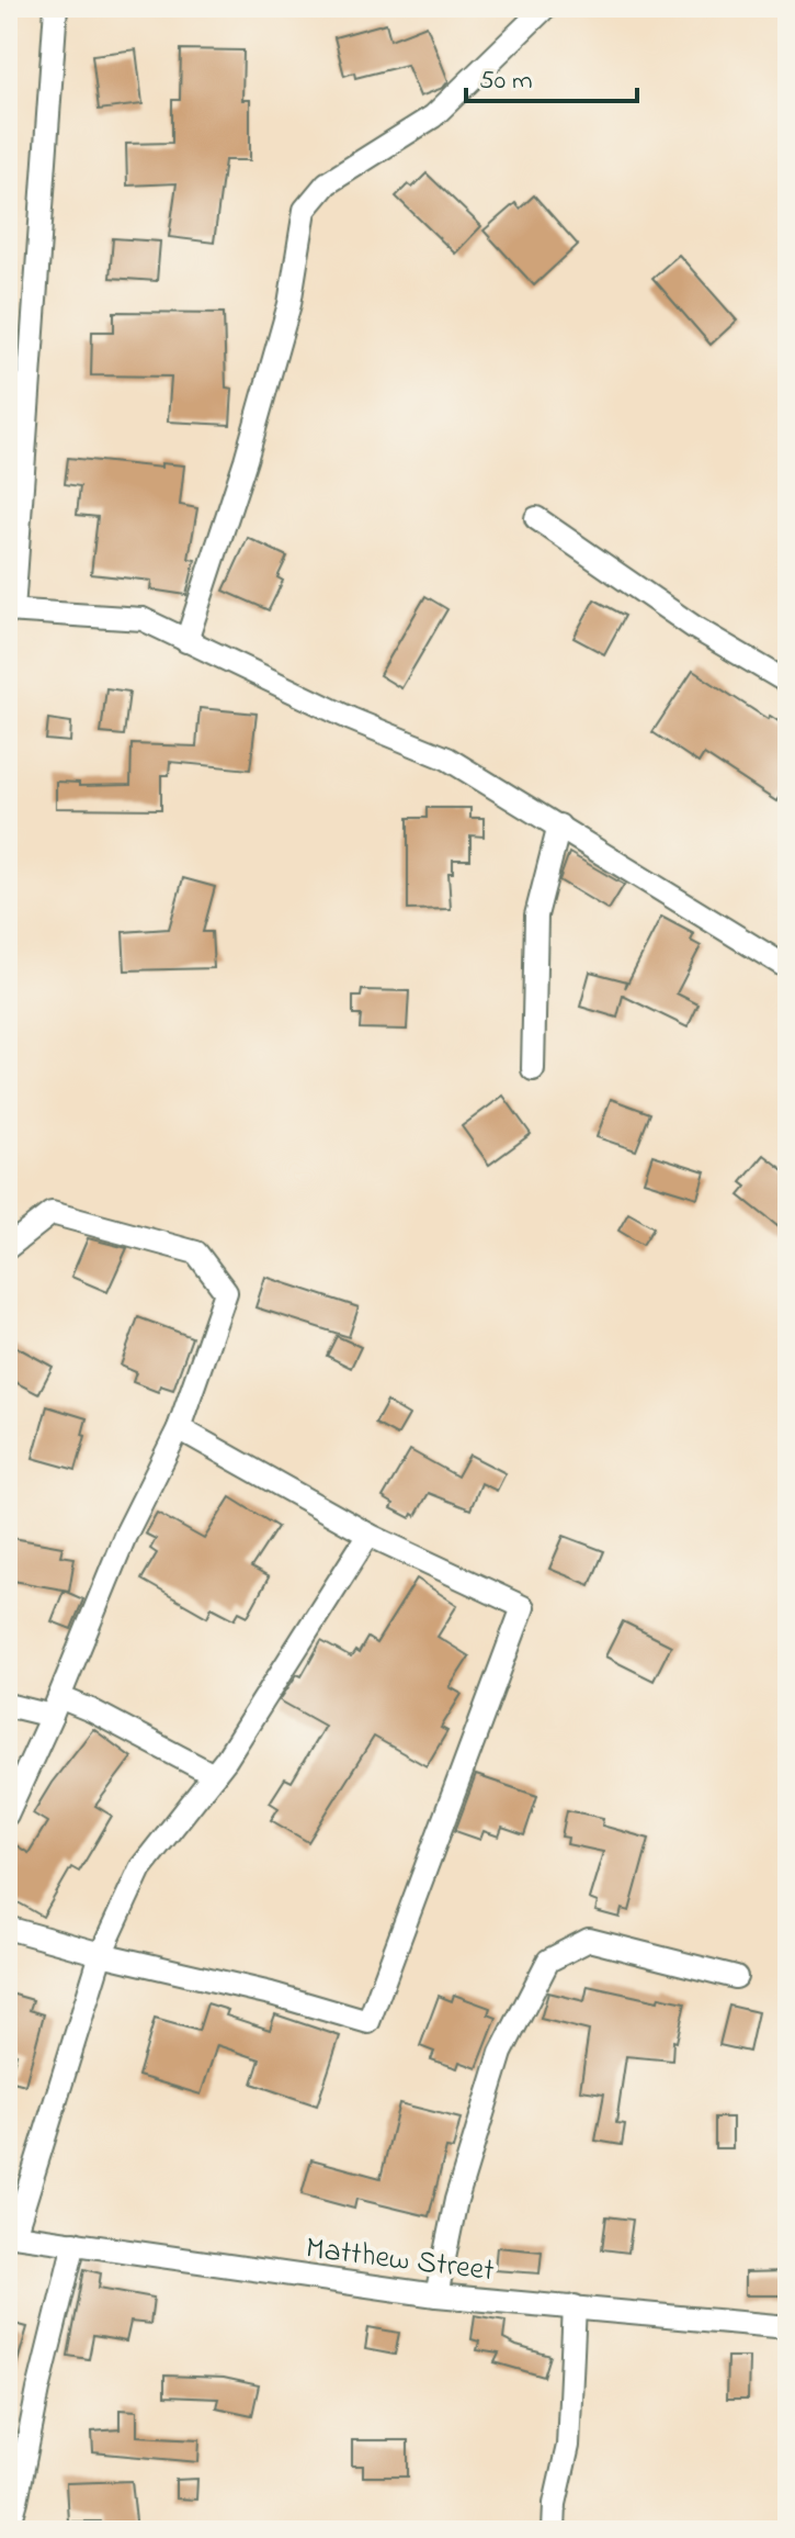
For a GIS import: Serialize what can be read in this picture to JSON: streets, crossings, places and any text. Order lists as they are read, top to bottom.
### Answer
{
  "streets": {
    "street": ["Matthew Street"]
  },
  "scale_bar": "50 m"
}
